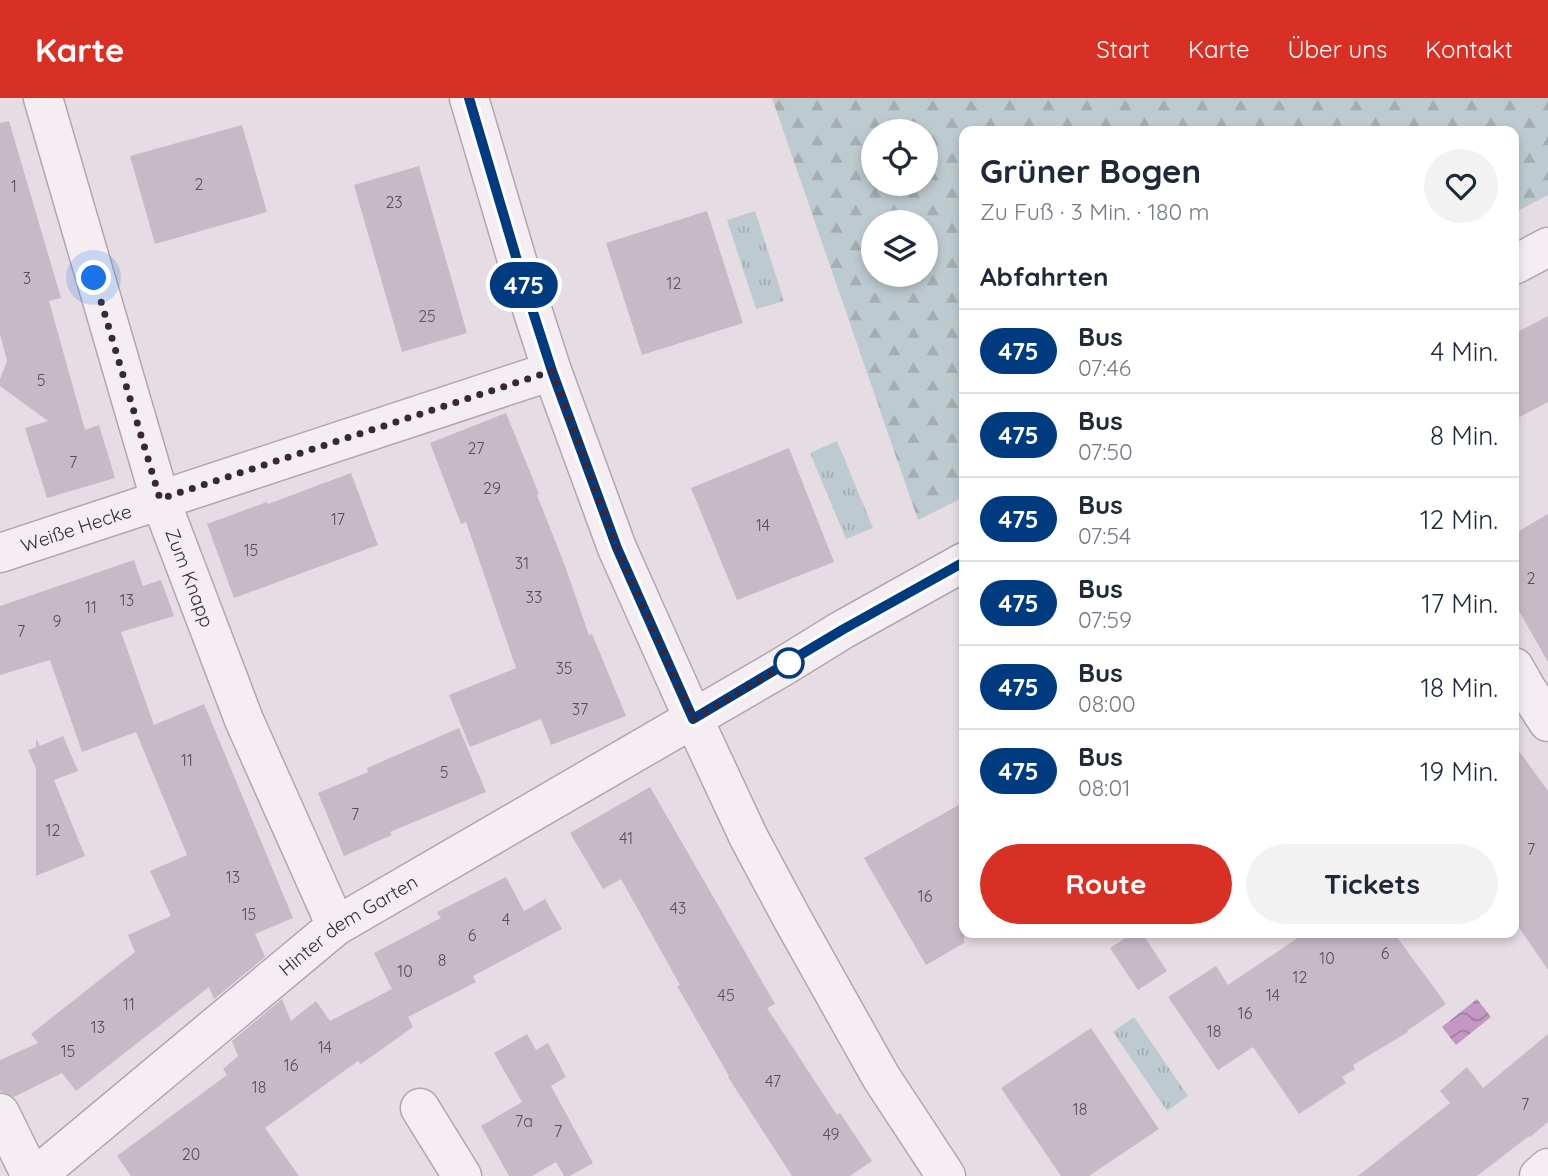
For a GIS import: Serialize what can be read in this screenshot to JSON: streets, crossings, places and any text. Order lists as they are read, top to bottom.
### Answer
{
  "streets": {
    "street": ["Weiße Hecke", "Zum Knapp", "Hinter dem Garten"]
  },
  "crossings": [
    ["Weiße Hecke", "Zum Knapp"],
    ["Zum Knapp", "Hinter dem Garten"]
  ],
  "lines": ["bus line 475"],
  "house_numbers": [
    "2",
    "1",
    "23",
    "3",
    "12",
    "25",
    "5",
    "27",
    "7",
    "29",
    "17",
    "14",
    "15",
    "31",
    "2",
    "33",
    "13",
    "11",
    "9",
    "7",
    "35",
    "37",
    "11",
    "5",
    "7",
    "12",
    "41",
    "7",
    "13",
    "16",
    "43",
    "15",
    "4",
    "6",
    "6",
    "10",
    "8",
    "10",
    "12",
    "45",
    "14",
    "11",
    "16",
    "13",
    "18",
    "14",
    "15",
    "16",
    "47",
    "18",
    "7",
    "18",
    "7a",
    "7",
    "49",
    "20"
  ],
  "page": {
    "header": "Karte",
    "nav": [
      "Start",
      "Karte",
      "Über uns",
      "Kontakt"
    ],
    "on_map": "475",
    "heading": [
      ["Grüner Bogen", "Zu Fuß · 3 Min. · 180 m"],
      "Abfahrten"
    ],
    "list": [
      {
        "mark": "475",
        "name": "Bus",
        "note": "07:46",
        "value": "4 Min."
      },
      {
        "mark": "475",
        "name": "Bus",
        "note": "07:50",
        "value": "8 Min."
      },
      {
        "mark": "475",
        "name": "Bus",
        "note": "07:54",
        "value": "12 Min."
      },
      {
        "mark": "475",
        "name": "Bus",
        "note": "07:59",
        "value": "17 Min."
      },
      {
        "mark": "475",
        "name": "Bus",
        "note": "08:00",
        "value": "18 Min."
      },
      {
        "mark": "475",
        "name": "Bus",
        "note": "08:01",
        "value": "19 Min."
      }
    ],
    "buttons": ["Route", "Tickets"]
  }
}
